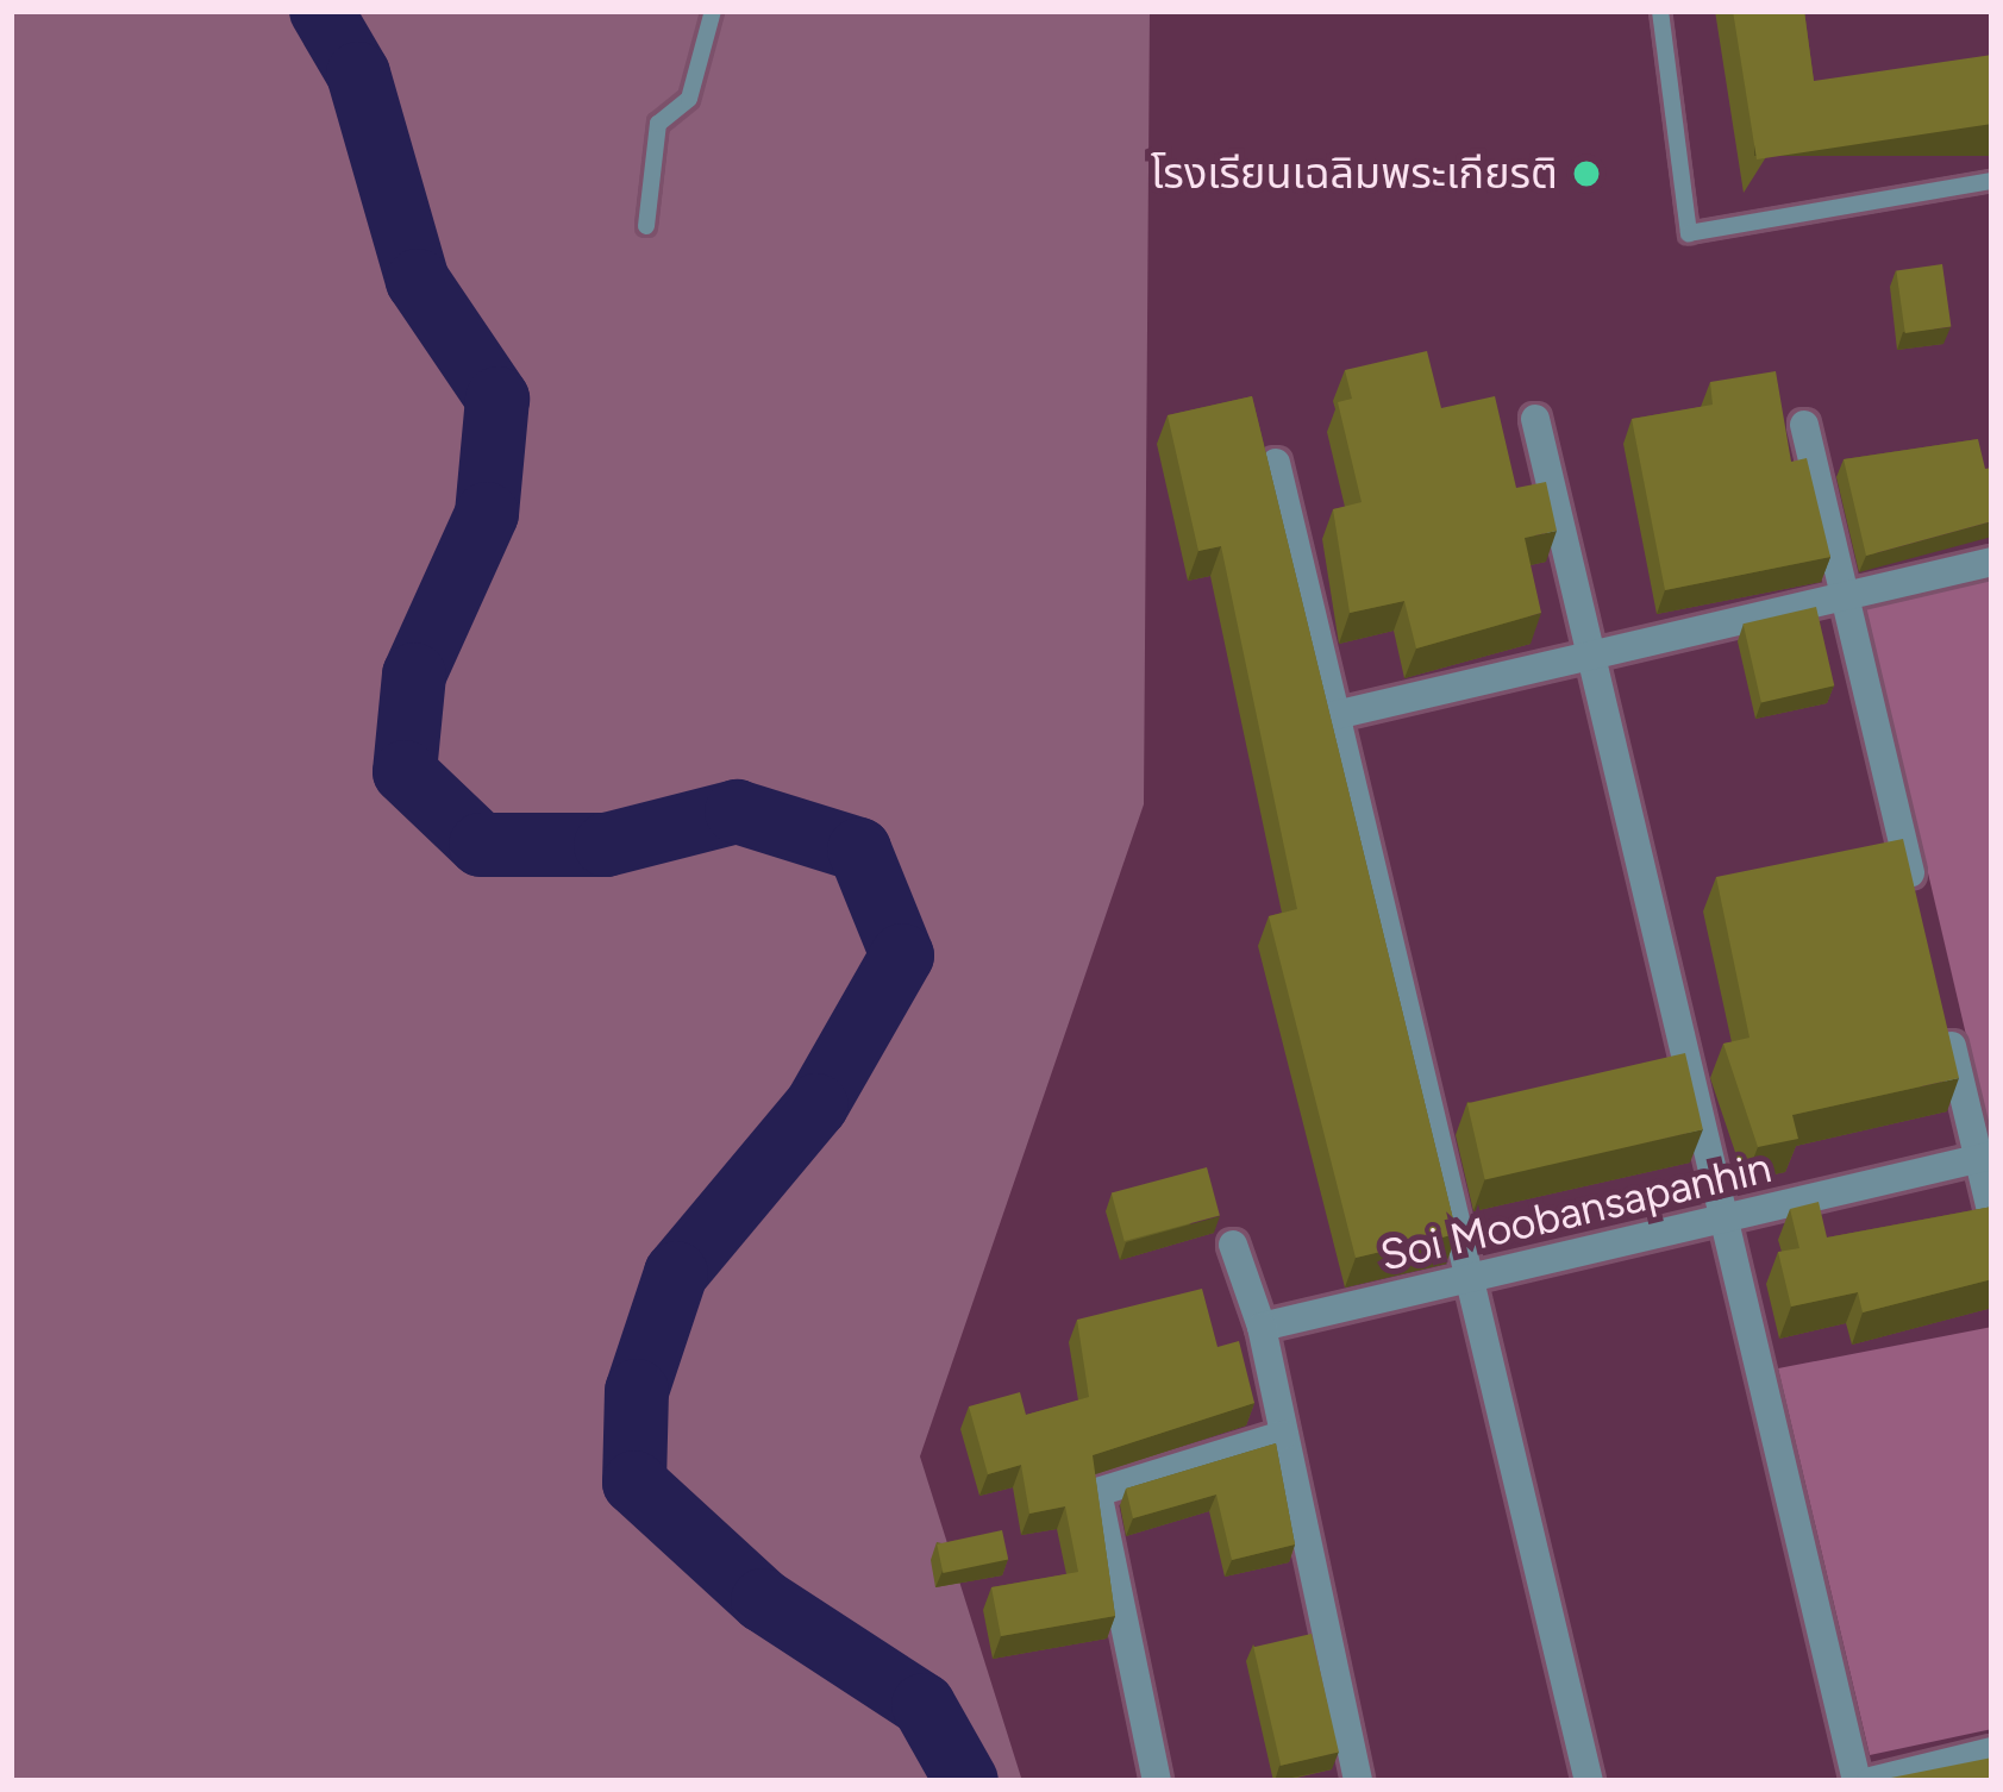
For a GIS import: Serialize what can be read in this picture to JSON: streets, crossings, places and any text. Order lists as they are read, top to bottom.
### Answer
{
  "streets": {
    "street": ["Soi Moobansapanhin"]
  },
  "places": ["โรงเรียนเฉลิมพระเกียรติ"]
}
